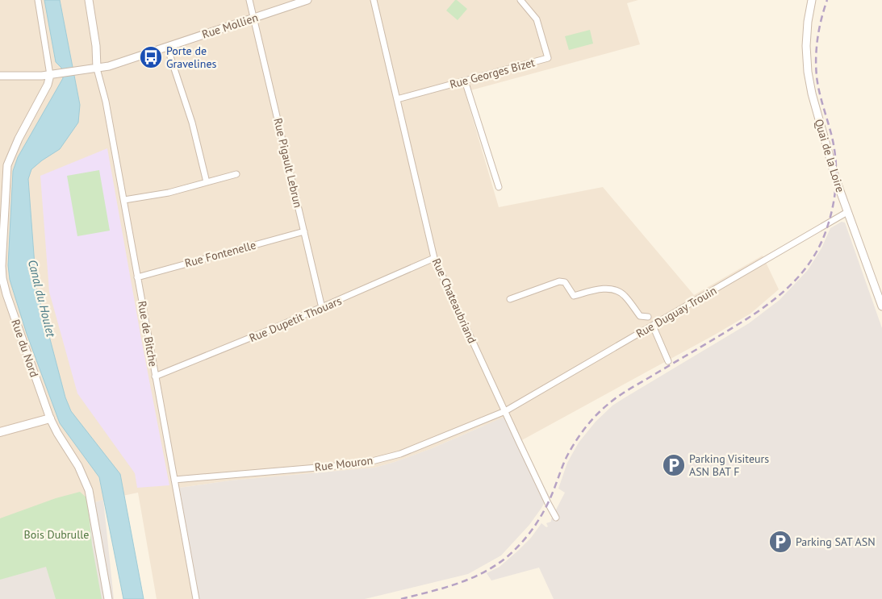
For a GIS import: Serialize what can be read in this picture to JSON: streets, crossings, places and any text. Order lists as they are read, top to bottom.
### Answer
{
  "streets": {
    "street": [
      "Rue Mollien",
      "Rue Georges Bizet",
      "Quai de la Loire",
      "Rue Pigault Lebrun",
      "Rue Fontenelle",
      "Rue Chateaubriand",
      "Rue Duguay Trouin",
      "Rue Dupetit Thouars",
      "Rue de Bitche",
      "Rue du Nord",
      "Rue Mouron"
    ]
  },
  "crossings": [
    ["Rue Mollien", "Rue Pigault Lebrun"],
    ["Rue Mollien", "Rue de Bitche"],
    ["Rue Mollien", "Rue du Nord"],
    ["Rue Georges Bizet", "Rue Chateaubriand"],
    ["Quai de la Loire", "Rue Duguay Trouin"],
    ["Rue Pigault Lebrun", "Rue Fontenelle"],
    ["Rue Pigault Lebrun", "Rue Dupetit Thouars"],
    ["Rue Fontenelle", "Rue de Bitche"],
    ["Rue Chateaubriand", "Rue Duguay Trouin"],
    ["Rue Chateaubriand", "Rue Dupetit Thouars"],
    ["Rue Chateaubriand", "Rue Mouron"],
    ["Rue Duguay Trouin", "Rue Mouron"],
    ["Rue Dupetit Thouars", "Rue de Bitche"],
    ["Rue de Bitche", "Rue Mouron"]
  ],
  "water": ["Canal du Houlet"],
  "parks": ["Bois Dubrulle"],
  "places": {
    "bus stop": ["Porte de Gravelines"],
    "parking": ["Parking Visiteurs ASN BAT F", "Parking SAT ASN"]
  }
}
